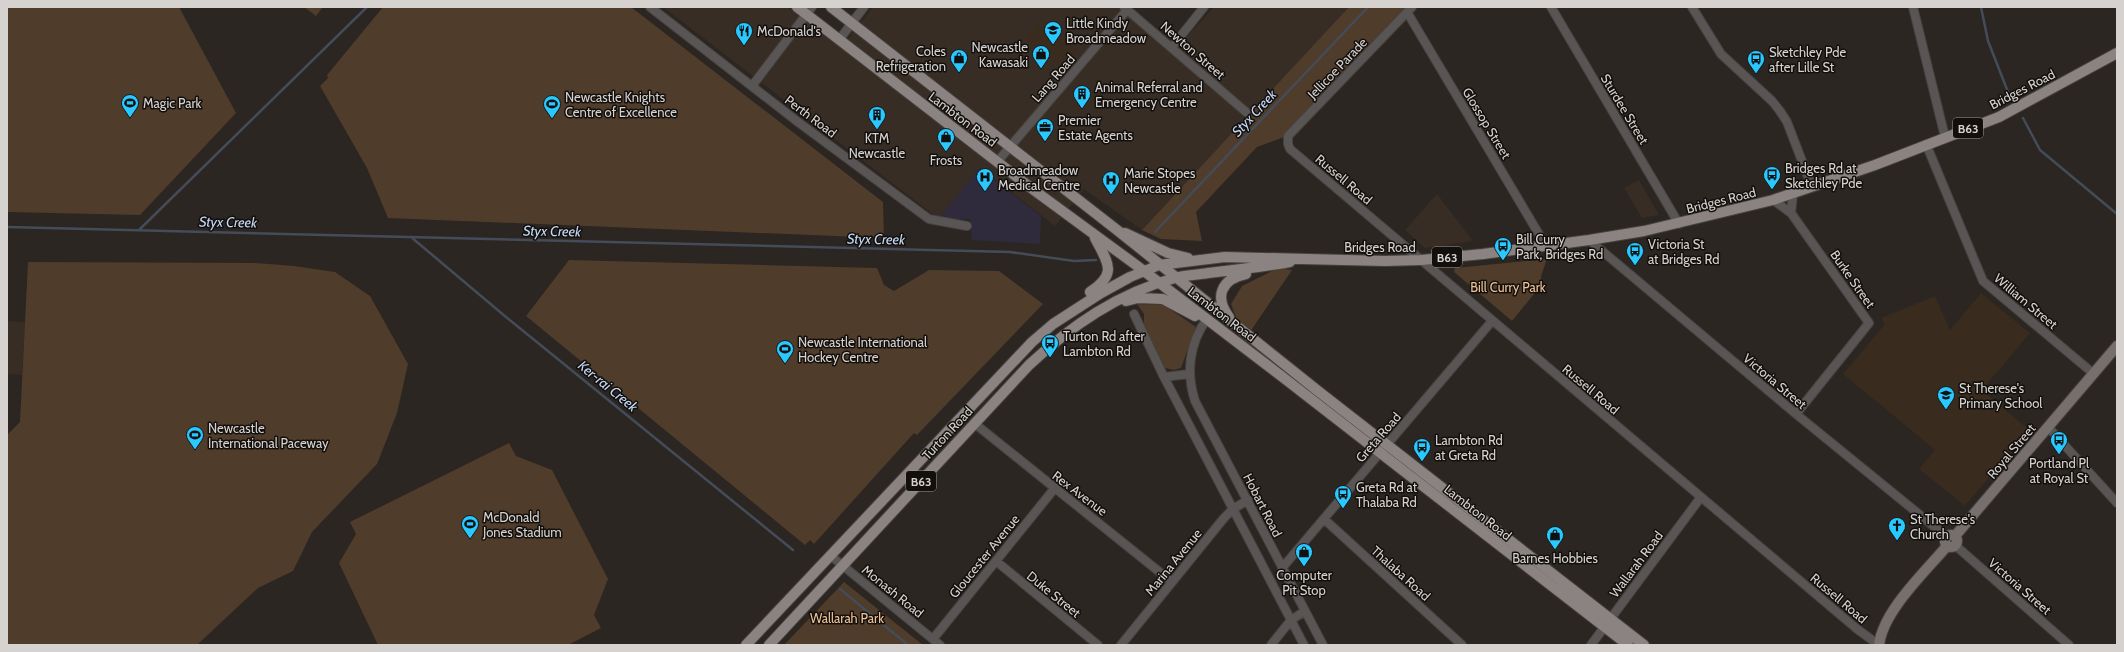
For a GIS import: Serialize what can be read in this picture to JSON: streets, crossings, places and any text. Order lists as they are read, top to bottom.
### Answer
{
  "streets": {
    "main road": [
      "Bridges Road",
      "Lambton Road",
      "B63",
      "Turton Road",
      "Royal Street"
    ],
    "street": [
      "Newton Street",
      "Jellicoe Parade",
      "Lang Road",
      "Sturdee Street",
      "Perth Road",
      "Glossop Street",
      "Russell Road",
      "Burke Street",
      "William Street",
      "Victoria Street",
      "Greta Road",
      "Rex Avenue",
      "Hobart Road",
      "Gloucester Avenue",
      "Marina Avenue",
      "Wallarah Road",
      "Thalaba Road",
      "Monash Road",
      "Duke Street"
    ]
  },
  "crossings": [
    ["Newton Street", "Lang Road"],
    ["Jellicoe Parade", "Glossop Street"],
    ["Jellicoe Parade", "Russell Road"],
    ["Lang Road", "Lambton Road"],
    ["Bridges Road", "Sturdee Street"],
    ["Bridges Road", "Lambton Road"],
    ["Bridges Road", "Glossop Street"],
    ["Bridges Road", "Russell Road"],
    ["Bridges Road", "Burke Street"],
    ["Bridges Road", "William Street"],
    ["Bridges Road", "Victoria Street"],
    ["Bridges Road", "Turton Road"],
    ["Lambton Road", "Turton Road"],
    ["Lambton Road", "Greta Road"],
    ["Lambton Road", "Hobart Road"],
    ["Lambton Road", "Wallarah Road"],
    ["Russell Road", "Greta Road"],
    ["Russell Road", "Royal Street"],
    ["Russell Road", "Wallarah Road"],
    ["Burke Street", "Victoria Street"],
    ["William Street", "Royal Street"],
    ["Victoria Street", "Royal Street"],
    ["Turton Road", "Rex Avenue"],
    ["Turton Road", "Monash Road"],
    ["Greta Road", "Hobart Road"],
    ["Greta Road", "Thalaba Road"],
    ["Rex Avenue", "Gloucester Avenue"],
    ["Rex Avenue", "Marina Avenue"],
    ["Hobart Road", "Marina Avenue"],
    ["Gloucester Avenue", "Monash Road"],
    ["Gloucester Avenue", "Duke Street"]
  ],
  "water": ["Styx Creek", "Ker-rai Creek"],
  "parks": ["Bill Curry Park", "Wallarah Park"],
  "places": {
    "school or university": ["Little Kindy Broadmeadow", "St Therese's Primary School"],
    "restaurant": ["McDonald's"],
    "shop": [
      "Newcastle Kawasaki",
      "Coles Refrigeration",
      "Frosts",
      "Barnes Hobbies",
      "Computer Pit Stop"
    ],
    "bus stop": [
      "Sketchley Pde after Lille St",
      "Bridges Rd at Sketchley Pde",
      "Bill Curry Park, Bridges Rd",
      "Victoria St at Bridges Rd",
      "Turton Rd after Lambton Rd",
      "Portland Pl at Royal St",
      "Lambton Rd at Greta Rd",
      "Greta Rd at Thalaba Rd"
    ],
    "building": ["Animal Referral and Emergency Centre", "KTM Newcastle"],
    "sports": [
      "Magic Park",
      "Newcastle Knights Centre of Excellence",
      "Newcastle International Hockey Centre",
      "Newcastle International Paceway",
      "McDonald Jones Stadium"
    ],
    "office": ["Premier Estate Agents"],
    "hospital": ["Broadmeadow Medical Centre", "Marie Stopes Newcastle"],
    "church": ["St Therese's Church"]
  }
}
